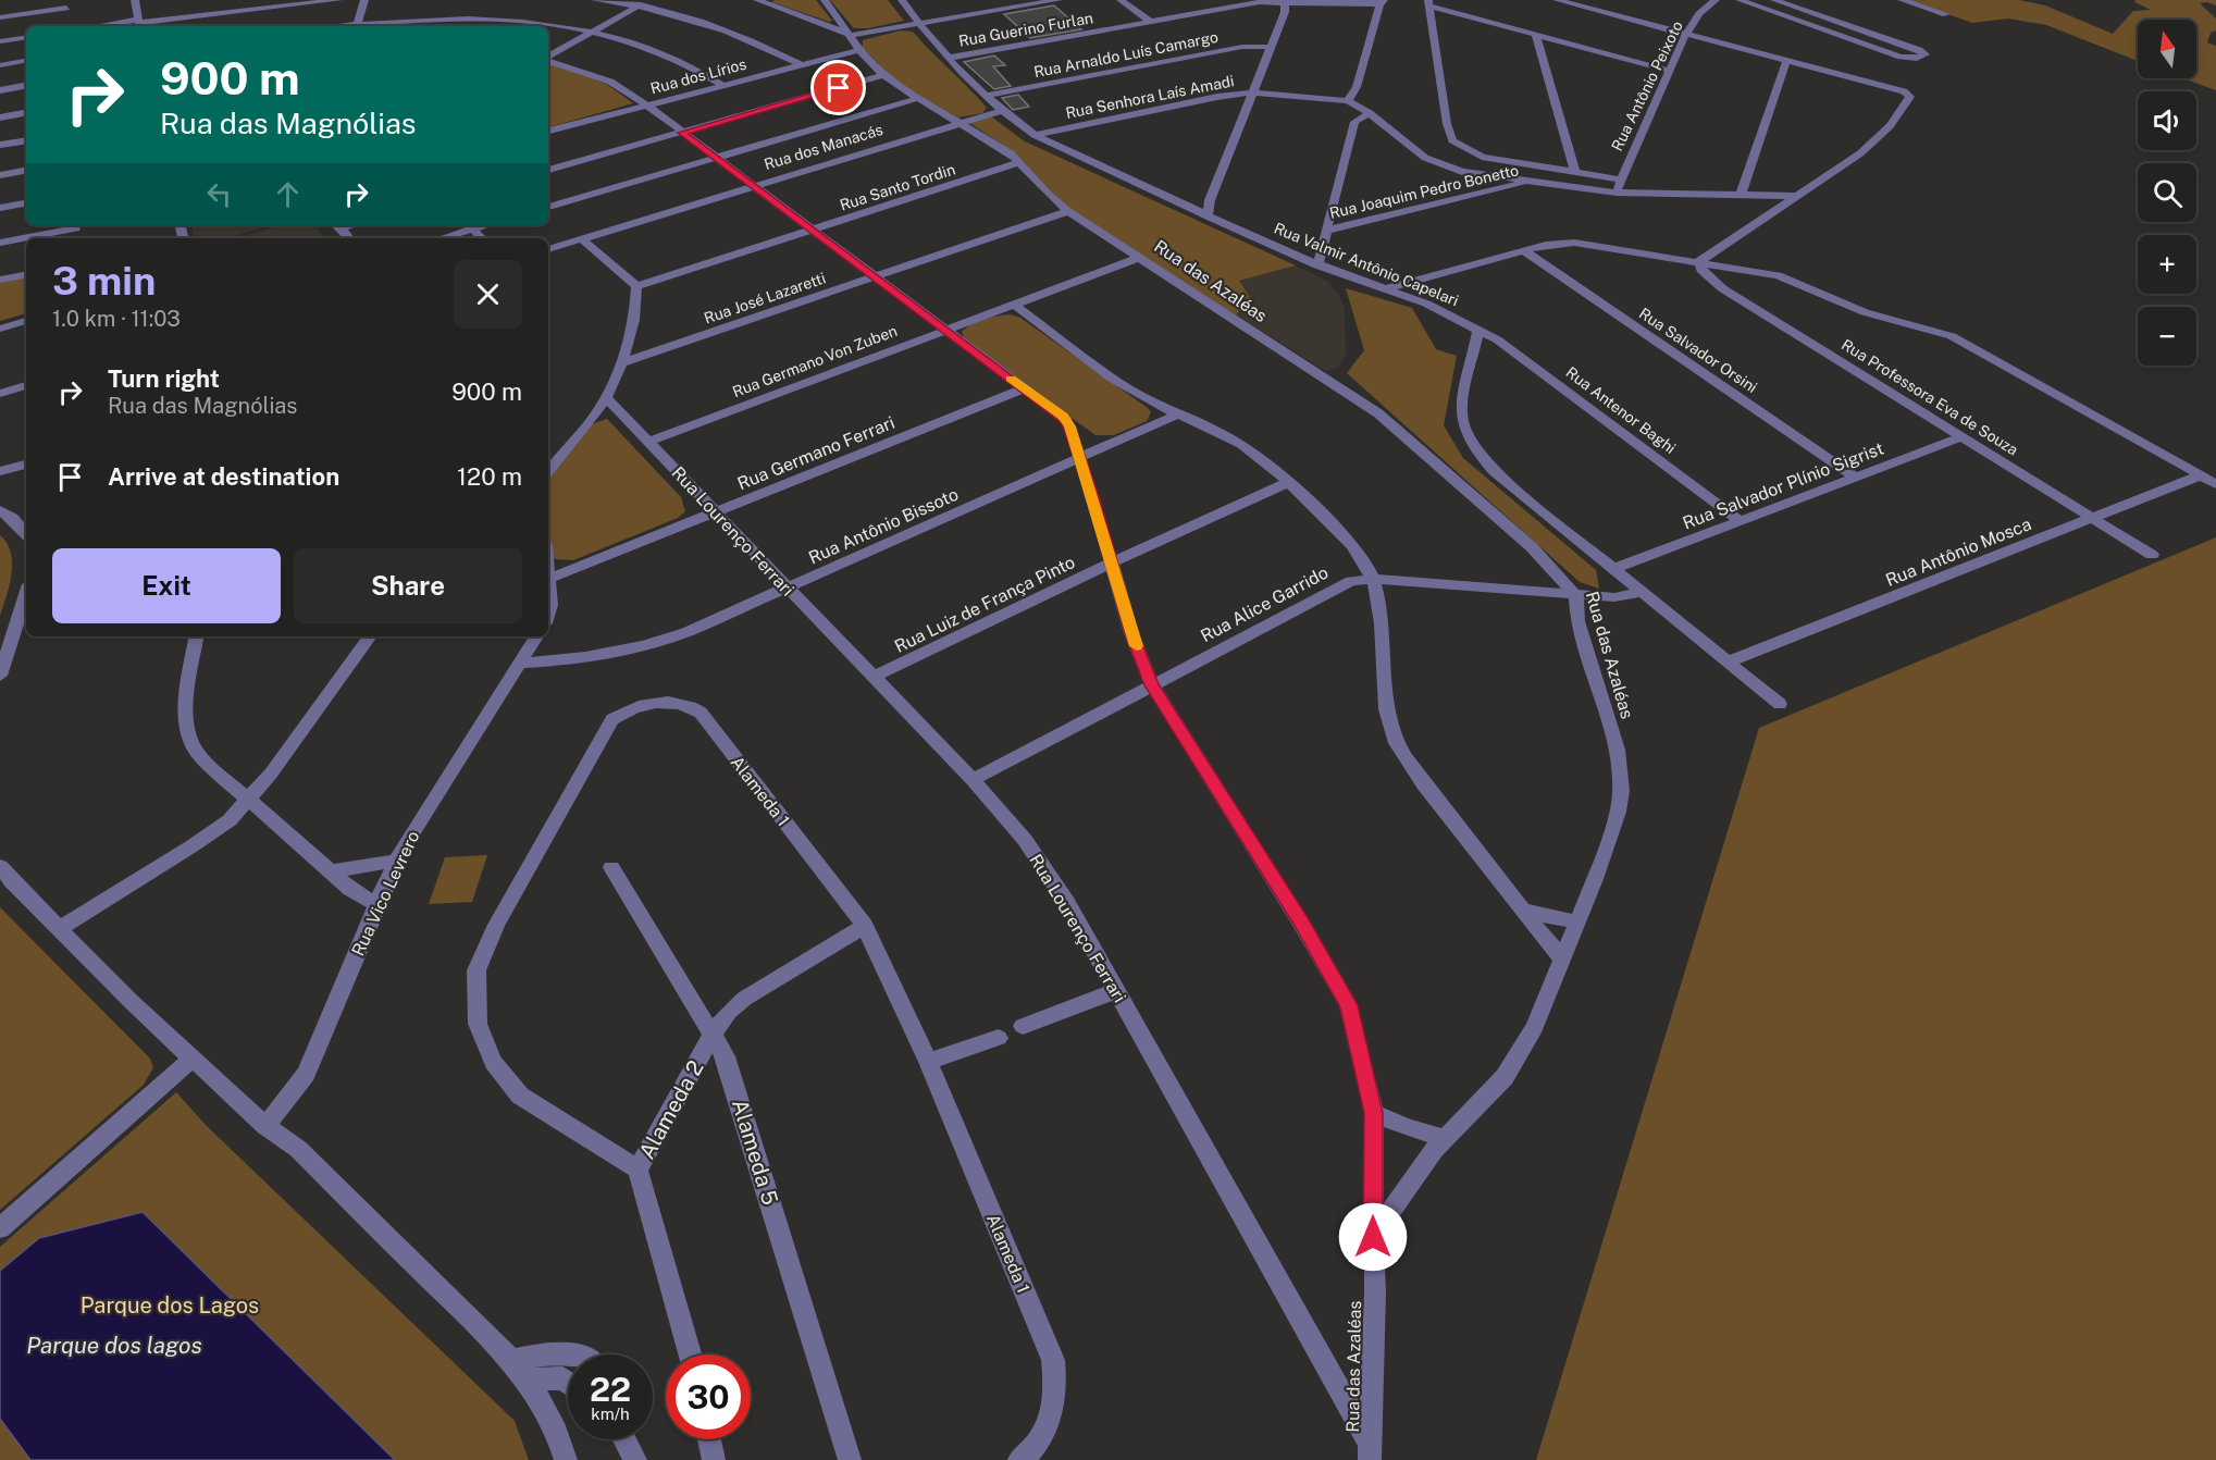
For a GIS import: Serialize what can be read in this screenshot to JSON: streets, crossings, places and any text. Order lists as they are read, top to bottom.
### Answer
{
  "streets": {
    "street": [
      "Rua Guerino Furlan",
      "Rua Arnaldo Luís Camargo",
      "Rua dos Lírios",
      "Rua Antônio Peixoto",
      "Rua Senhora Laís Amadi",
      "Rua dos Manacás",
      "Rua Santo Tordin",
      "Rua Joaquim Pedro Bonetto",
      "Rua Valmir Antônio Capelari",
      "Rua das Azaléas",
      "Rua José Lazaretti",
      "Rua Salvador Orsini",
      "Rua Germano Von Zuben",
      "Rua Professora Eva de Souza",
      "Rua Antenor Baghi",
      "Rua Germano Ferrari",
      "Rua Salvador Plínio Sigrist",
      "Rua Antônio Bissoto",
      "Rua Lourenço Ferrari",
      "Rua Antônio Mosca",
      "Rua Luiz de França Pinto",
      "Rua Alice Garrido",
      "Alameda 1",
      "Rua Vico Levrero",
      "Alameda 2",
      "Alameda 5"
    ]
  },
  "crossings": [
    ["Rua Guerino Furlan", "Rua Valmir Antônio Capelari"],
    ["Rua Arnaldo Luís Camargo", "Rua Valmir Antônio Capelari"],
    ["Rua dos Lírios", "Rua das Azaléas"],
    ["Rua Senhora Laís Amadi", "Rua Valmir Antônio Capelari"],
    ["Rua dos Manacás", "Rua Valmir Antônio Capelari"],
    ["Rua dos Manacás", "Rua das Azaléas"],
    ["Rua Santo Tordin", "Rua das Azaléas"],
    ["Rua Valmir Antônio Capelari", "Rua Antenor Baghi"],
    ["Rua das Azaléas", "Rua José Lazaretti"],
    ["Rua das Azaléas", "Rua Germano Von Zuben"],
    ["Rua das Azaléas", "Rua Lourenço Ferrari"],
    ["Rua das Azaléas", "Rua Alice Garrido"],
    ["Rua Salvador Orsini", "Rua Salvador Plínio Sigrist"],
    ["Rua Germano Von Zuben", "Rua Lourenço Ferrari"],
    ["Rua Professora Eva de Souza", "Rua Salvador Plínio Sigrist"],
    ["Rua Professora Eva de Souza", "Rua Antônio Mosca"],
    ["Rua Antenor Baghi", "Rua Salvador Plínio Sigrist"],
    ["Rua Germano Ferrari", "Rua Lourenço Ferrari"],
    ["Rua Antônio Bissoto", "Rua Lourenço Ferrari"],
    ["Rua Antônio Bissoto", "Rua Vico Levrero"],
    ["Rua Lourenço Ferrari", "Rua Luiz de França Pinto"],
    ["Rua Lourenço Ferrari", "Rua Alice Garrido"],
    ["Alameda 1", "Alameda 2"],
    ["Alameda 2", "Alameda 5"]
  ],
  "water": ["Parque dos lagos"],
  "parks": ["Parque dos Lagos"],
  "north": "top",
  "page": {
    "map_buttons": ["+", "−"],
    "turn": ["900 m", "Rua das Magnólias"],
    "heading": ["3 min", "1.0 km · 11:03"],
    "list": [
      {
        "name": "Turn right",
        "note": "Rua das Magnólias",
        "value": "900 m"
      },
      {
        "name": "Arrive at destination",
        "value": "120 m"
      }
    ],
    "buttons": ["Exit", "Share"],
    "speed": "22 km/h",
    "limit": "30"
  }
}
